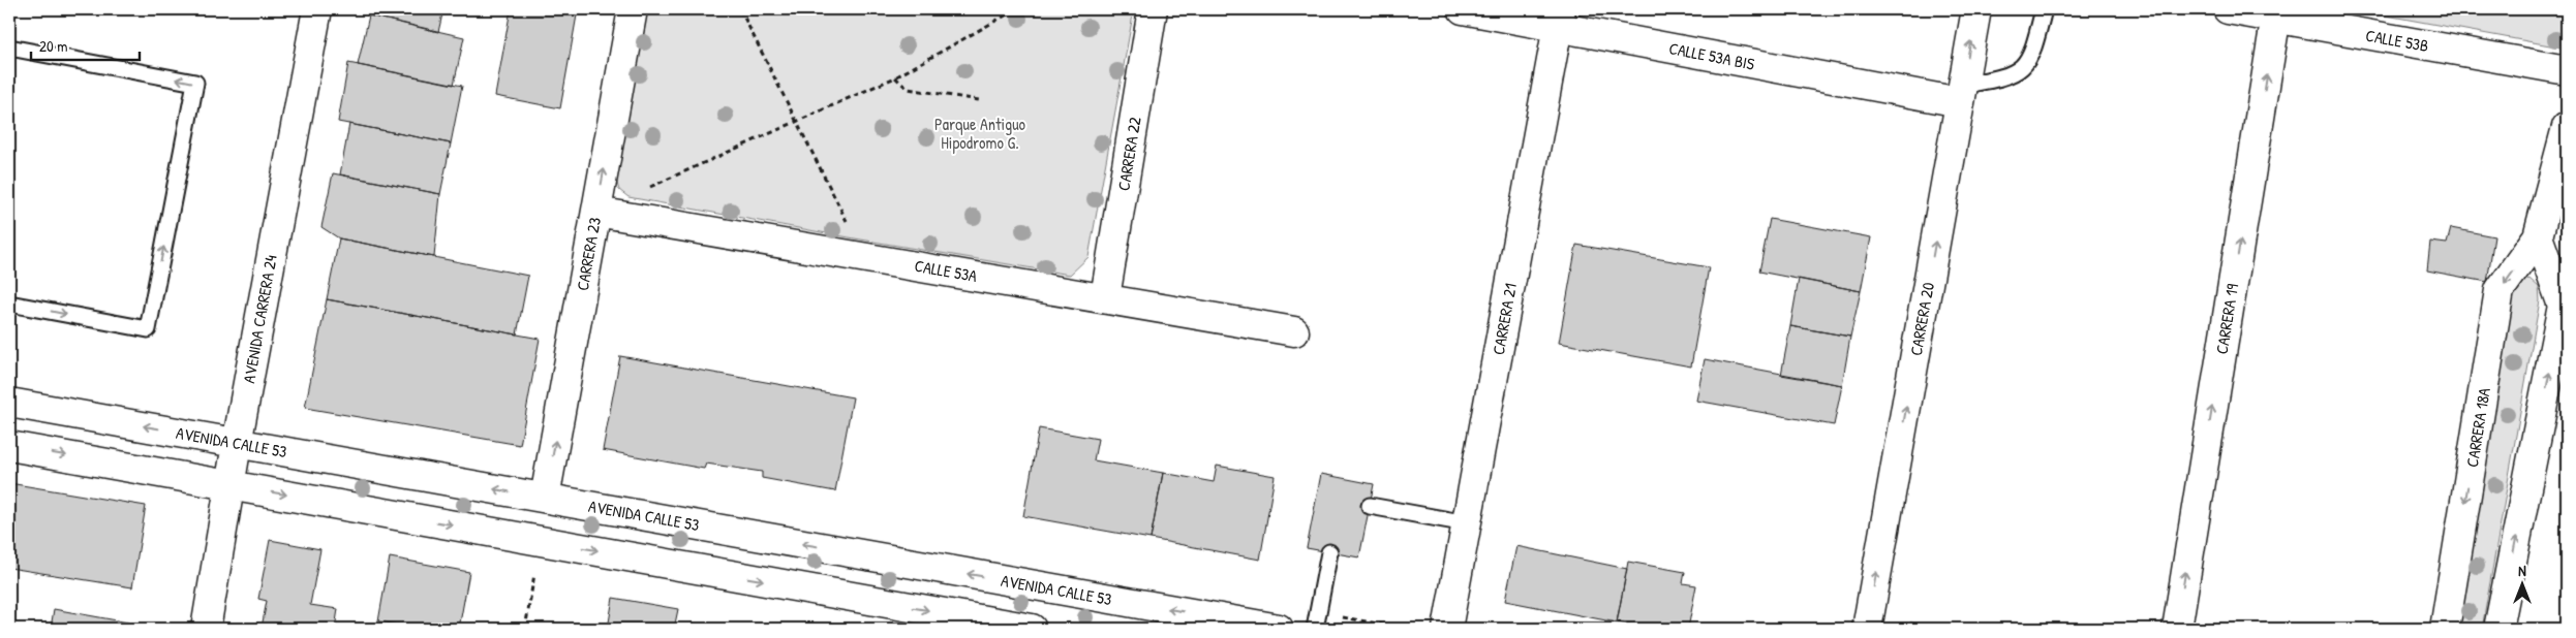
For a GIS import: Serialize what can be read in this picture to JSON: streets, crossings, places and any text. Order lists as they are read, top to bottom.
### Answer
{
  "streets": {
    "street": [
      "CALLE 53B",
      "CALLE 53A BIS",
      "CARRERA 22",
      "CARRERA 23",
      "CALLE 53A",
      "AVENIDA CARRERA 24",
      "CARRERA 21",
      "CARRERA 20",
      "CARRERA 19",
      "CARRERA 18A",
      "AVENIDA CALLE 53"
    ]
  },
  "crossings": [
    ["CALLE 53B", "CARRERA 19"],
    ["CALLE 53A BIS", "CARRERA 21"],
    ["CALLE 53A BIS", "CARRERA 20"],
    ["CARRERA 22", "CALLE 53A"],
    ["CARRERA 23", "CALLE 53A"],
    ["CARRERA 23", "AVENIDA CALLE 53"],
    ["AVENIDA CARRERA 24", "AVENIDA CALLE 53"]
  ],
  "one_way": ["CARRERA 23", "CARRERA 20", "CARRERA 19"],
  "parks": ["Parque Antiguo Hipodromo G."],
  "scale_bar": "20 m",
  "north": "top"
}
